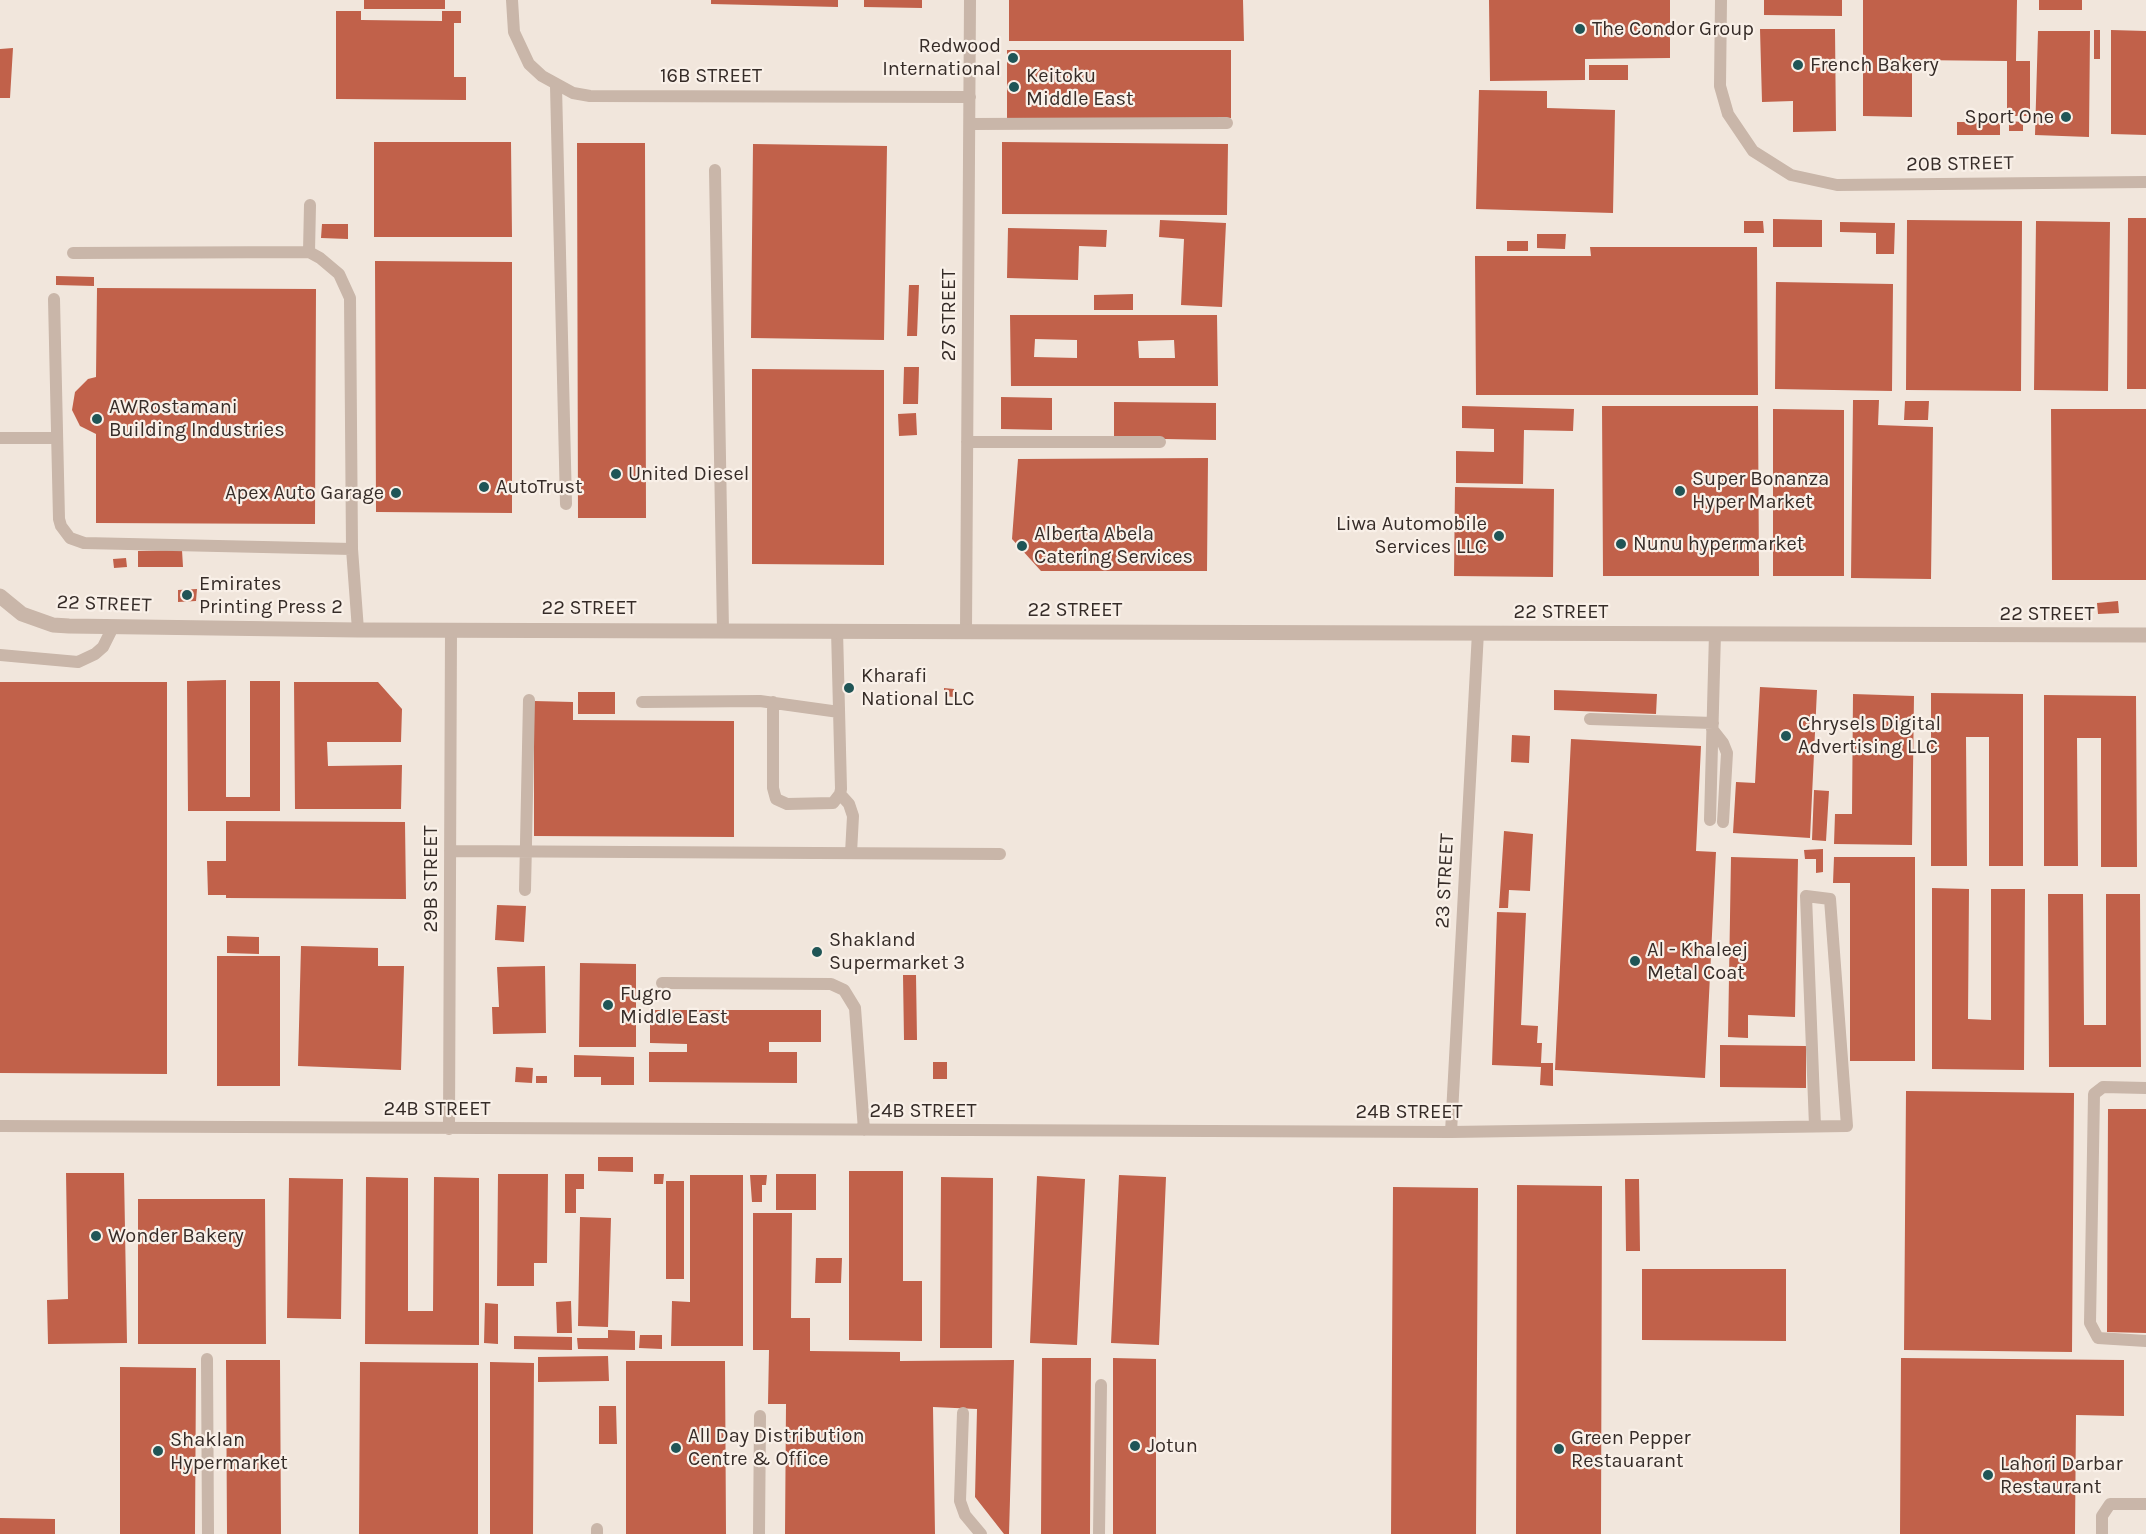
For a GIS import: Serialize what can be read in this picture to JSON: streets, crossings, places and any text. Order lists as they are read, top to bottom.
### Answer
{
  "streets": {
    "street": ["22 STREET"],
    "lane": [
      "16B STREET",
      "20B STREET",
      "27 STREET",
      "29B STREET",
      "23 STREET",
      "24B STREET"
    ]
  },
  "crossings": [
    ["16B STREET", "27 STREET"],
    ["27 STREET", "22 STREET"],
    ["22 STREET", "29B STREET"],
    ["22 STREET", "23 STREET"],
    ["29B STREET", "24B STREET"],
    ["23 STREET", "24B STREET"]
  ],
  "places": [
    "The Condor Group",
    "Redwood International",
    "French Bakery",
    "Keitoku Middle East",
    "Sport One",
    "AWRostamani Building Industries",
    "United Diesel",
    "AutoTrust",
    "Super Bonanza Hyper Market",
    "Apex Auto Garage",
    "Liwa Automobile Services LLC",
    "Nunu hypermarket",
    "Alberta Abela Catering Services",
    "Emirates Printing Press 2",
    "Kharafi National LLC",
    "Chrysels Digital Advertising LLC",
    "Shakland Supermarket 3",
    "Al - Khaleej Metal Coat",
    "Fugro Middle East",
    "Wonder Bakery",
    "Jotun",
    "All Day Distribution Centre & Office",
    "Green Pepper Restauarant",
    "Shaklan Hypermarket",
    "Lahori Darbar Restaurant"
  ]
}
